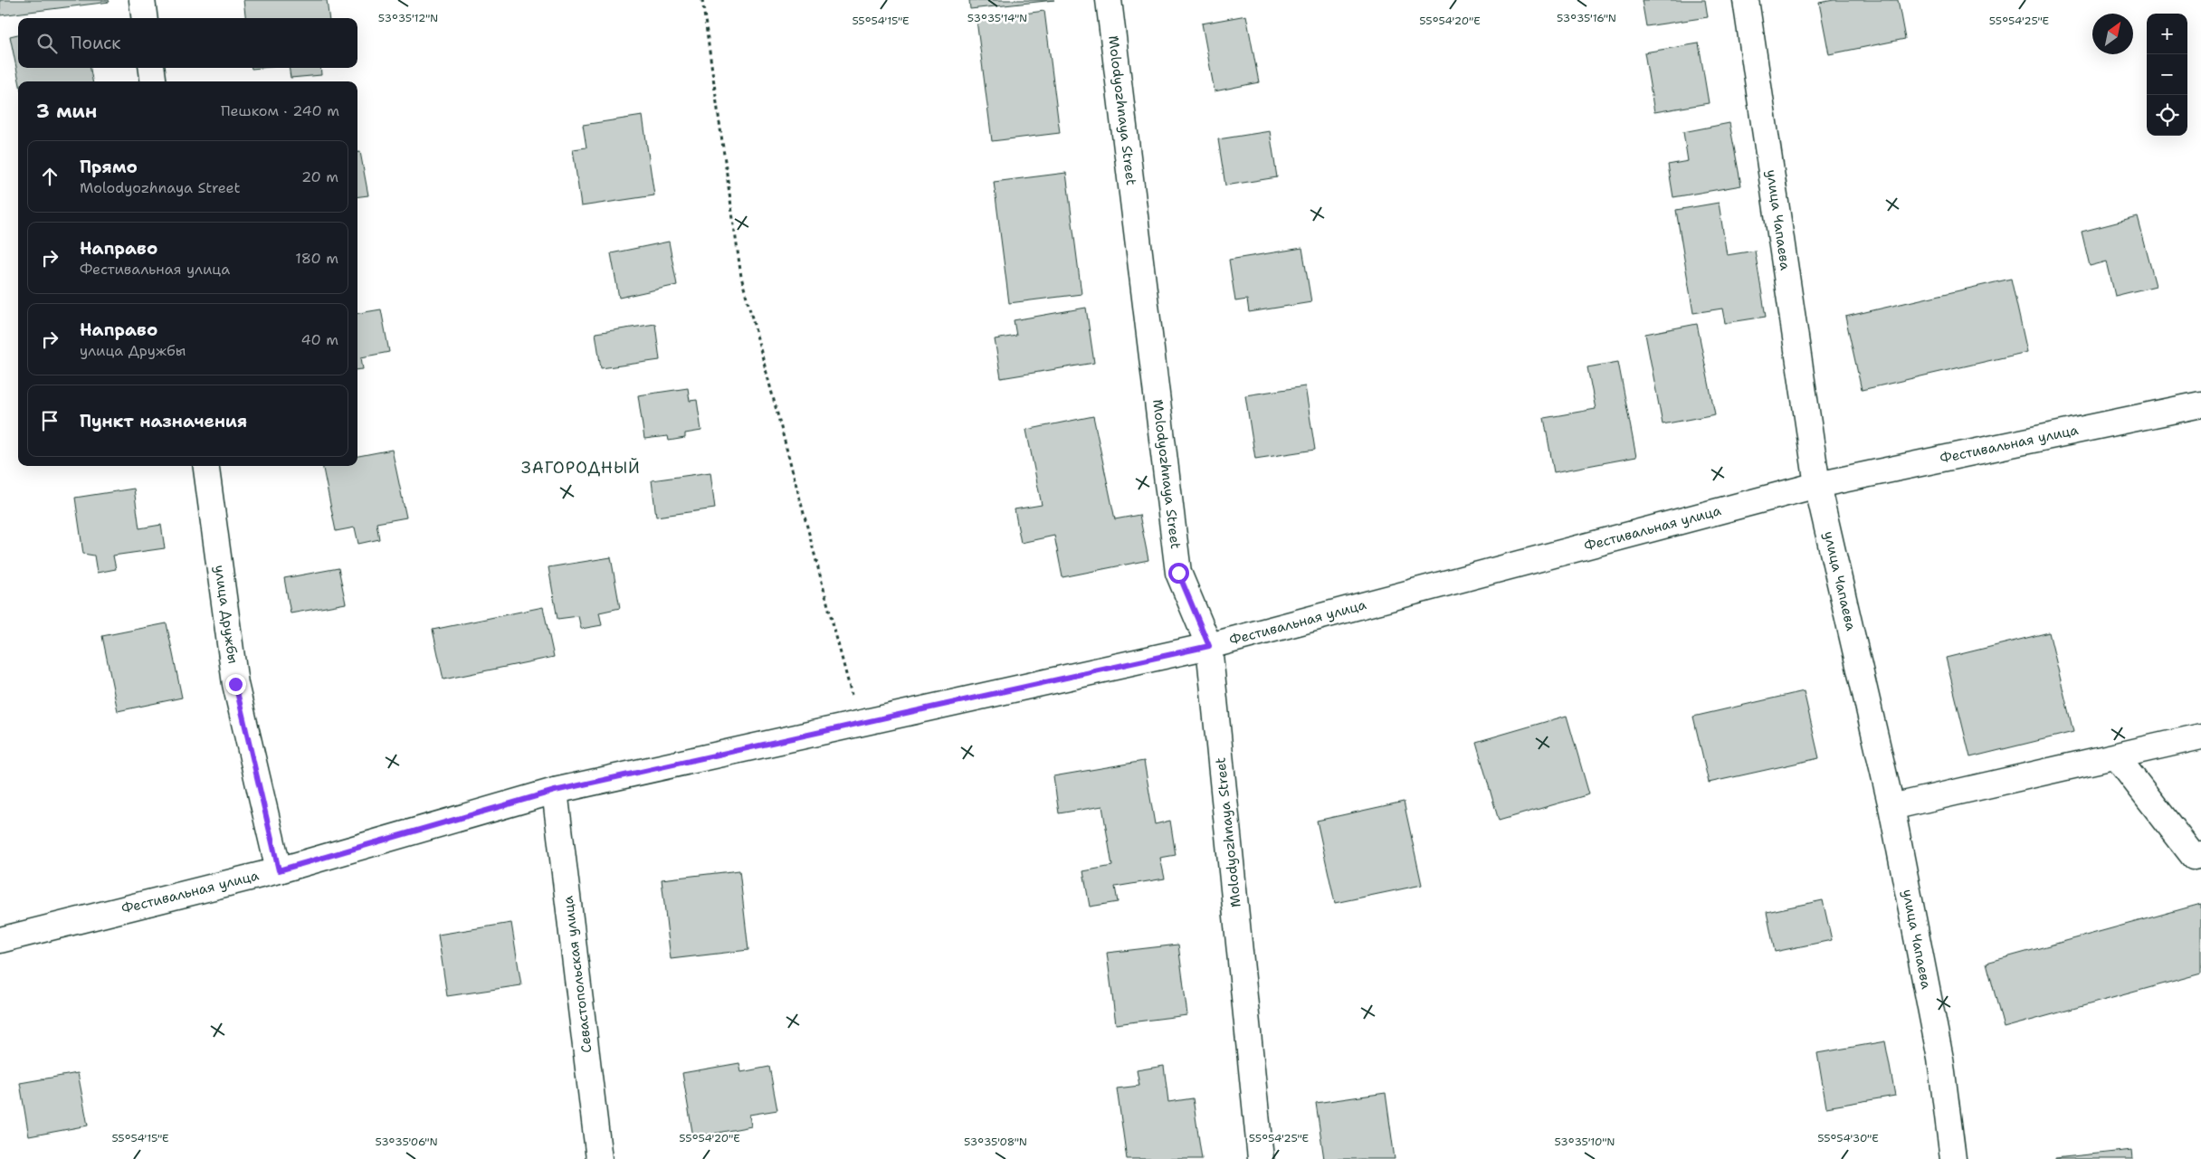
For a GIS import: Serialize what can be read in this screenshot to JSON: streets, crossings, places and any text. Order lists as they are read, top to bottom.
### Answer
{
  "streets": {
    "street": [
      "Molodyozhnaya Street",
      "улица Чапаева",
      "Фестивальная улица",
      "улица Дружбы",
      "Севастопольская улица"
    ]
  },
  "crossings": [
    ["Molodyozhnaya Street", "Фестивальная улица"],
    ["улица Чапаева", "Фестивальная улица"],
    ["Фестивальная улица", "улица Дружбы"],
    ["Фестивальная улица", "Севастопольская улица"]
  ],
  "districts": ["ЗАГОРОДНЫЙ"],
  "north": "top right",
  "page": {
    "map_buttons": ["+", "−"],
    "search": "Поиск",
    "heading": ["3 мин", "Пешком · 240 m"],
    "list": [
      ["Прямо", "Molodyozhnaya Street", "20 m"],
      ["Направо", "Фестивальная улица", "180 m"],
      ["Направо", "улица Дружбы", "40 m"],
      "Пункт назначения"
    ]
  },
  "coordinates": [
    "53°35'14\"N",
    "53°35'16\"N",
    "53°35'12\"N",
    "55°54'15\"E",
    "55°54'20\"E",
    "55°54'25\"E",
    "55°54'30\"E",
    "53°35'06\"N",
    "53°35'08\"N",
    "53°35'10\"N"
  ]
}
